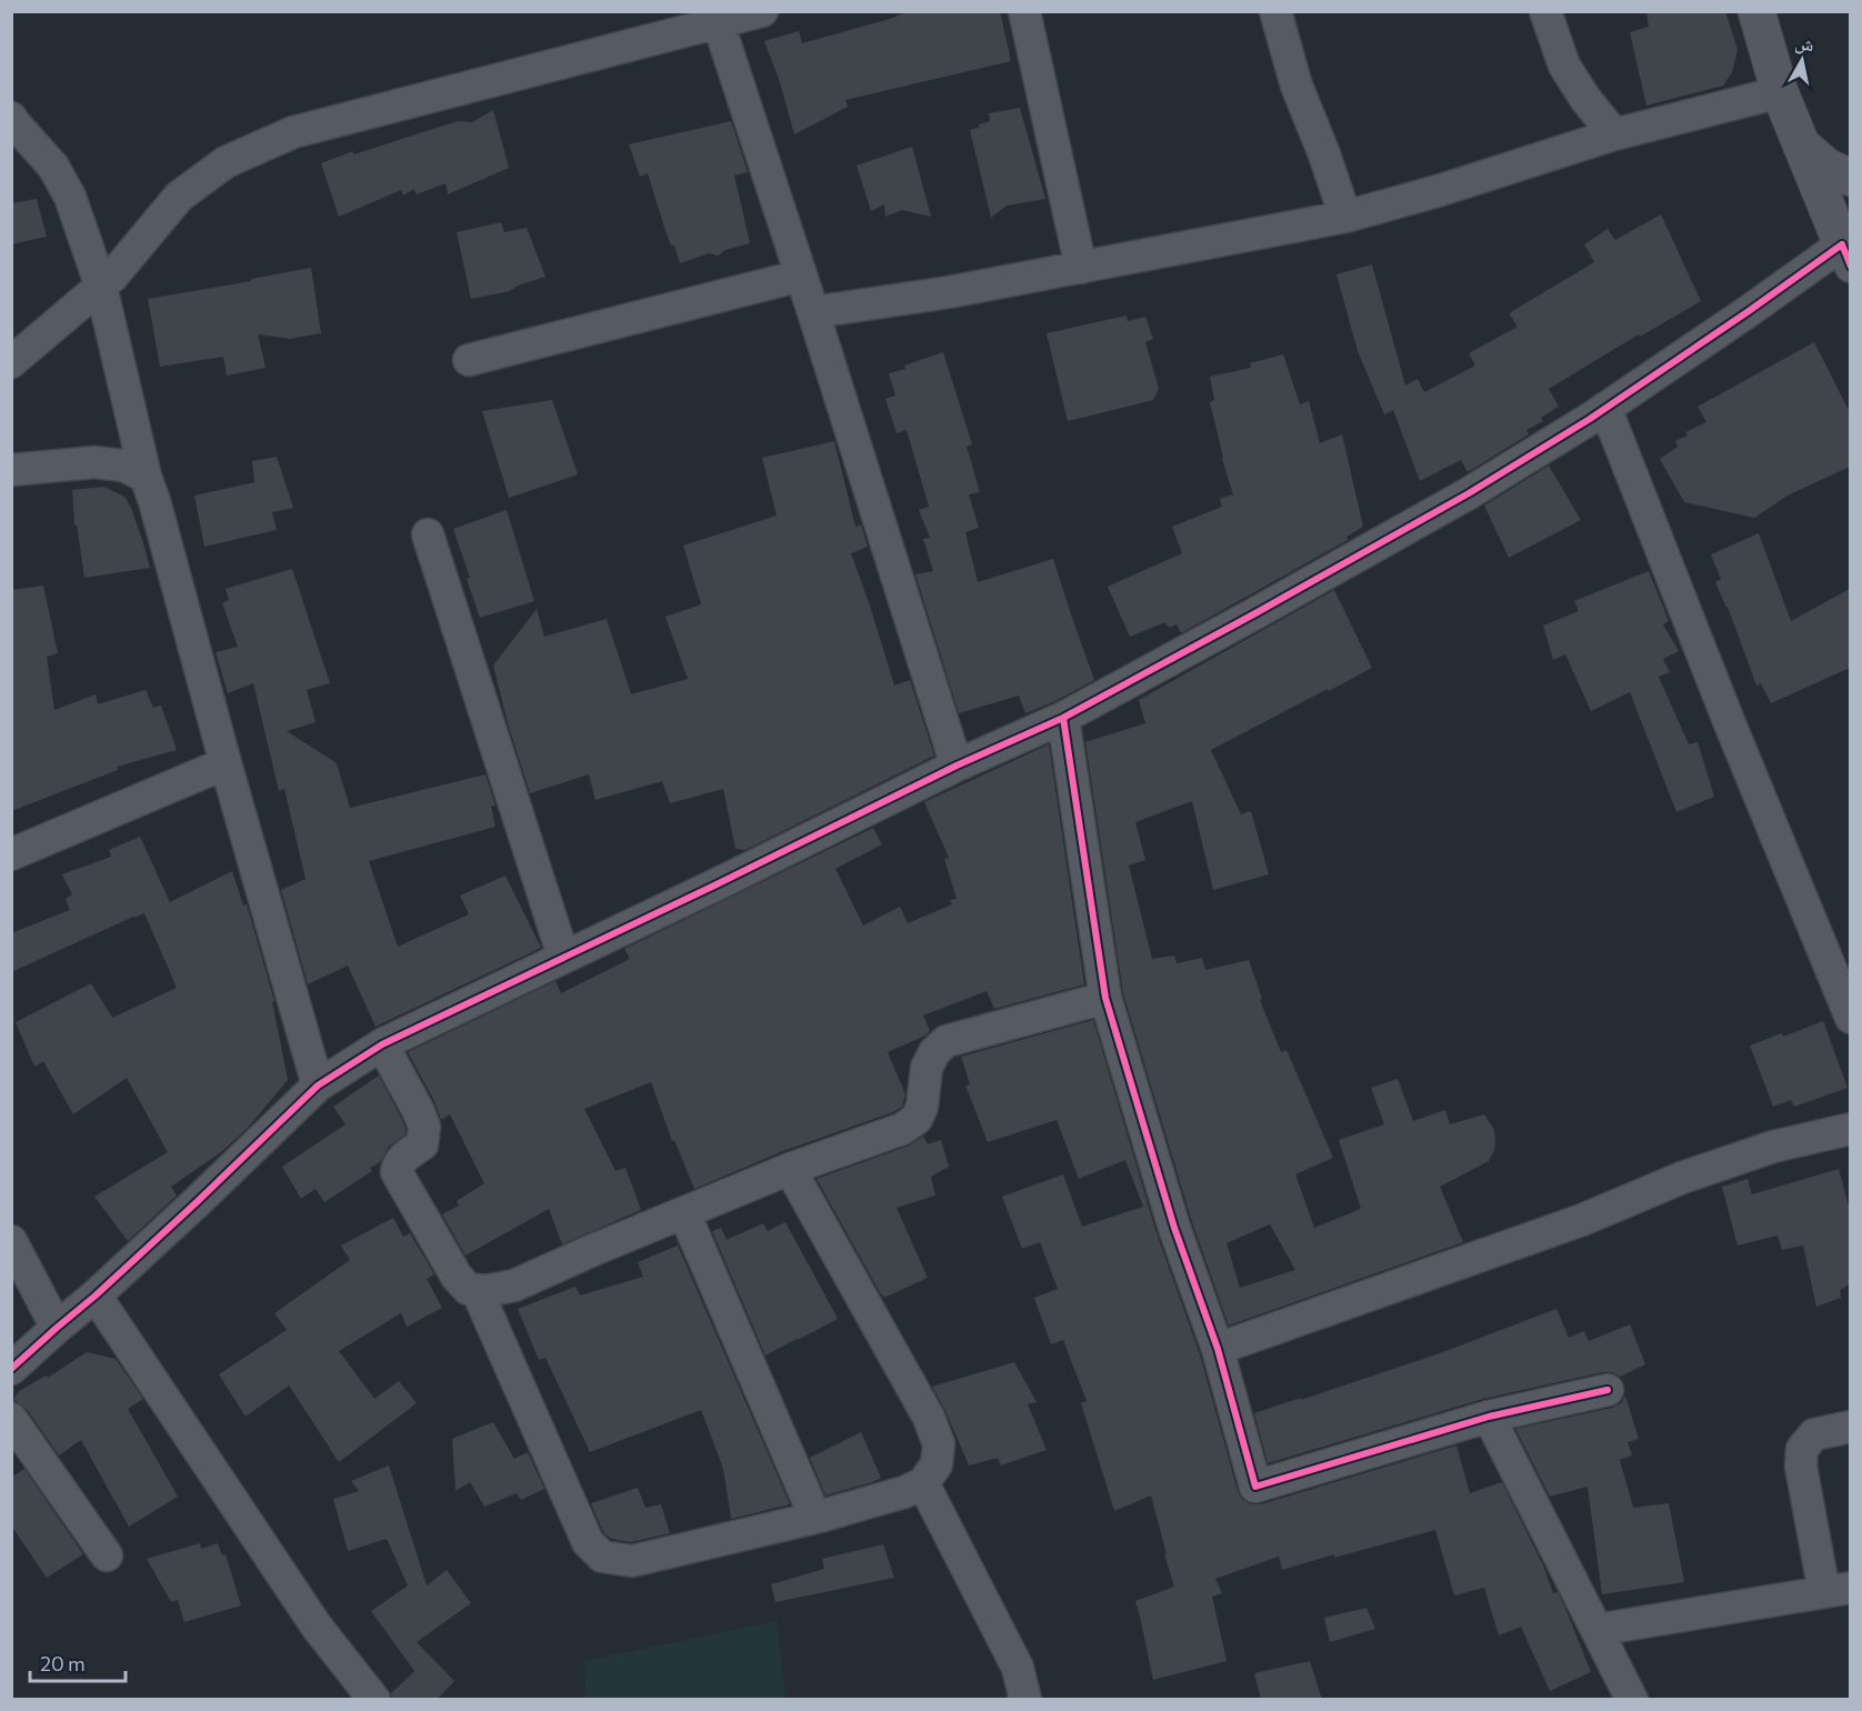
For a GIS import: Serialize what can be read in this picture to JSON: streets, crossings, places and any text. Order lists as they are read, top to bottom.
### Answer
{
  "scale_bar": "20 m",
  "north": "top"
}
